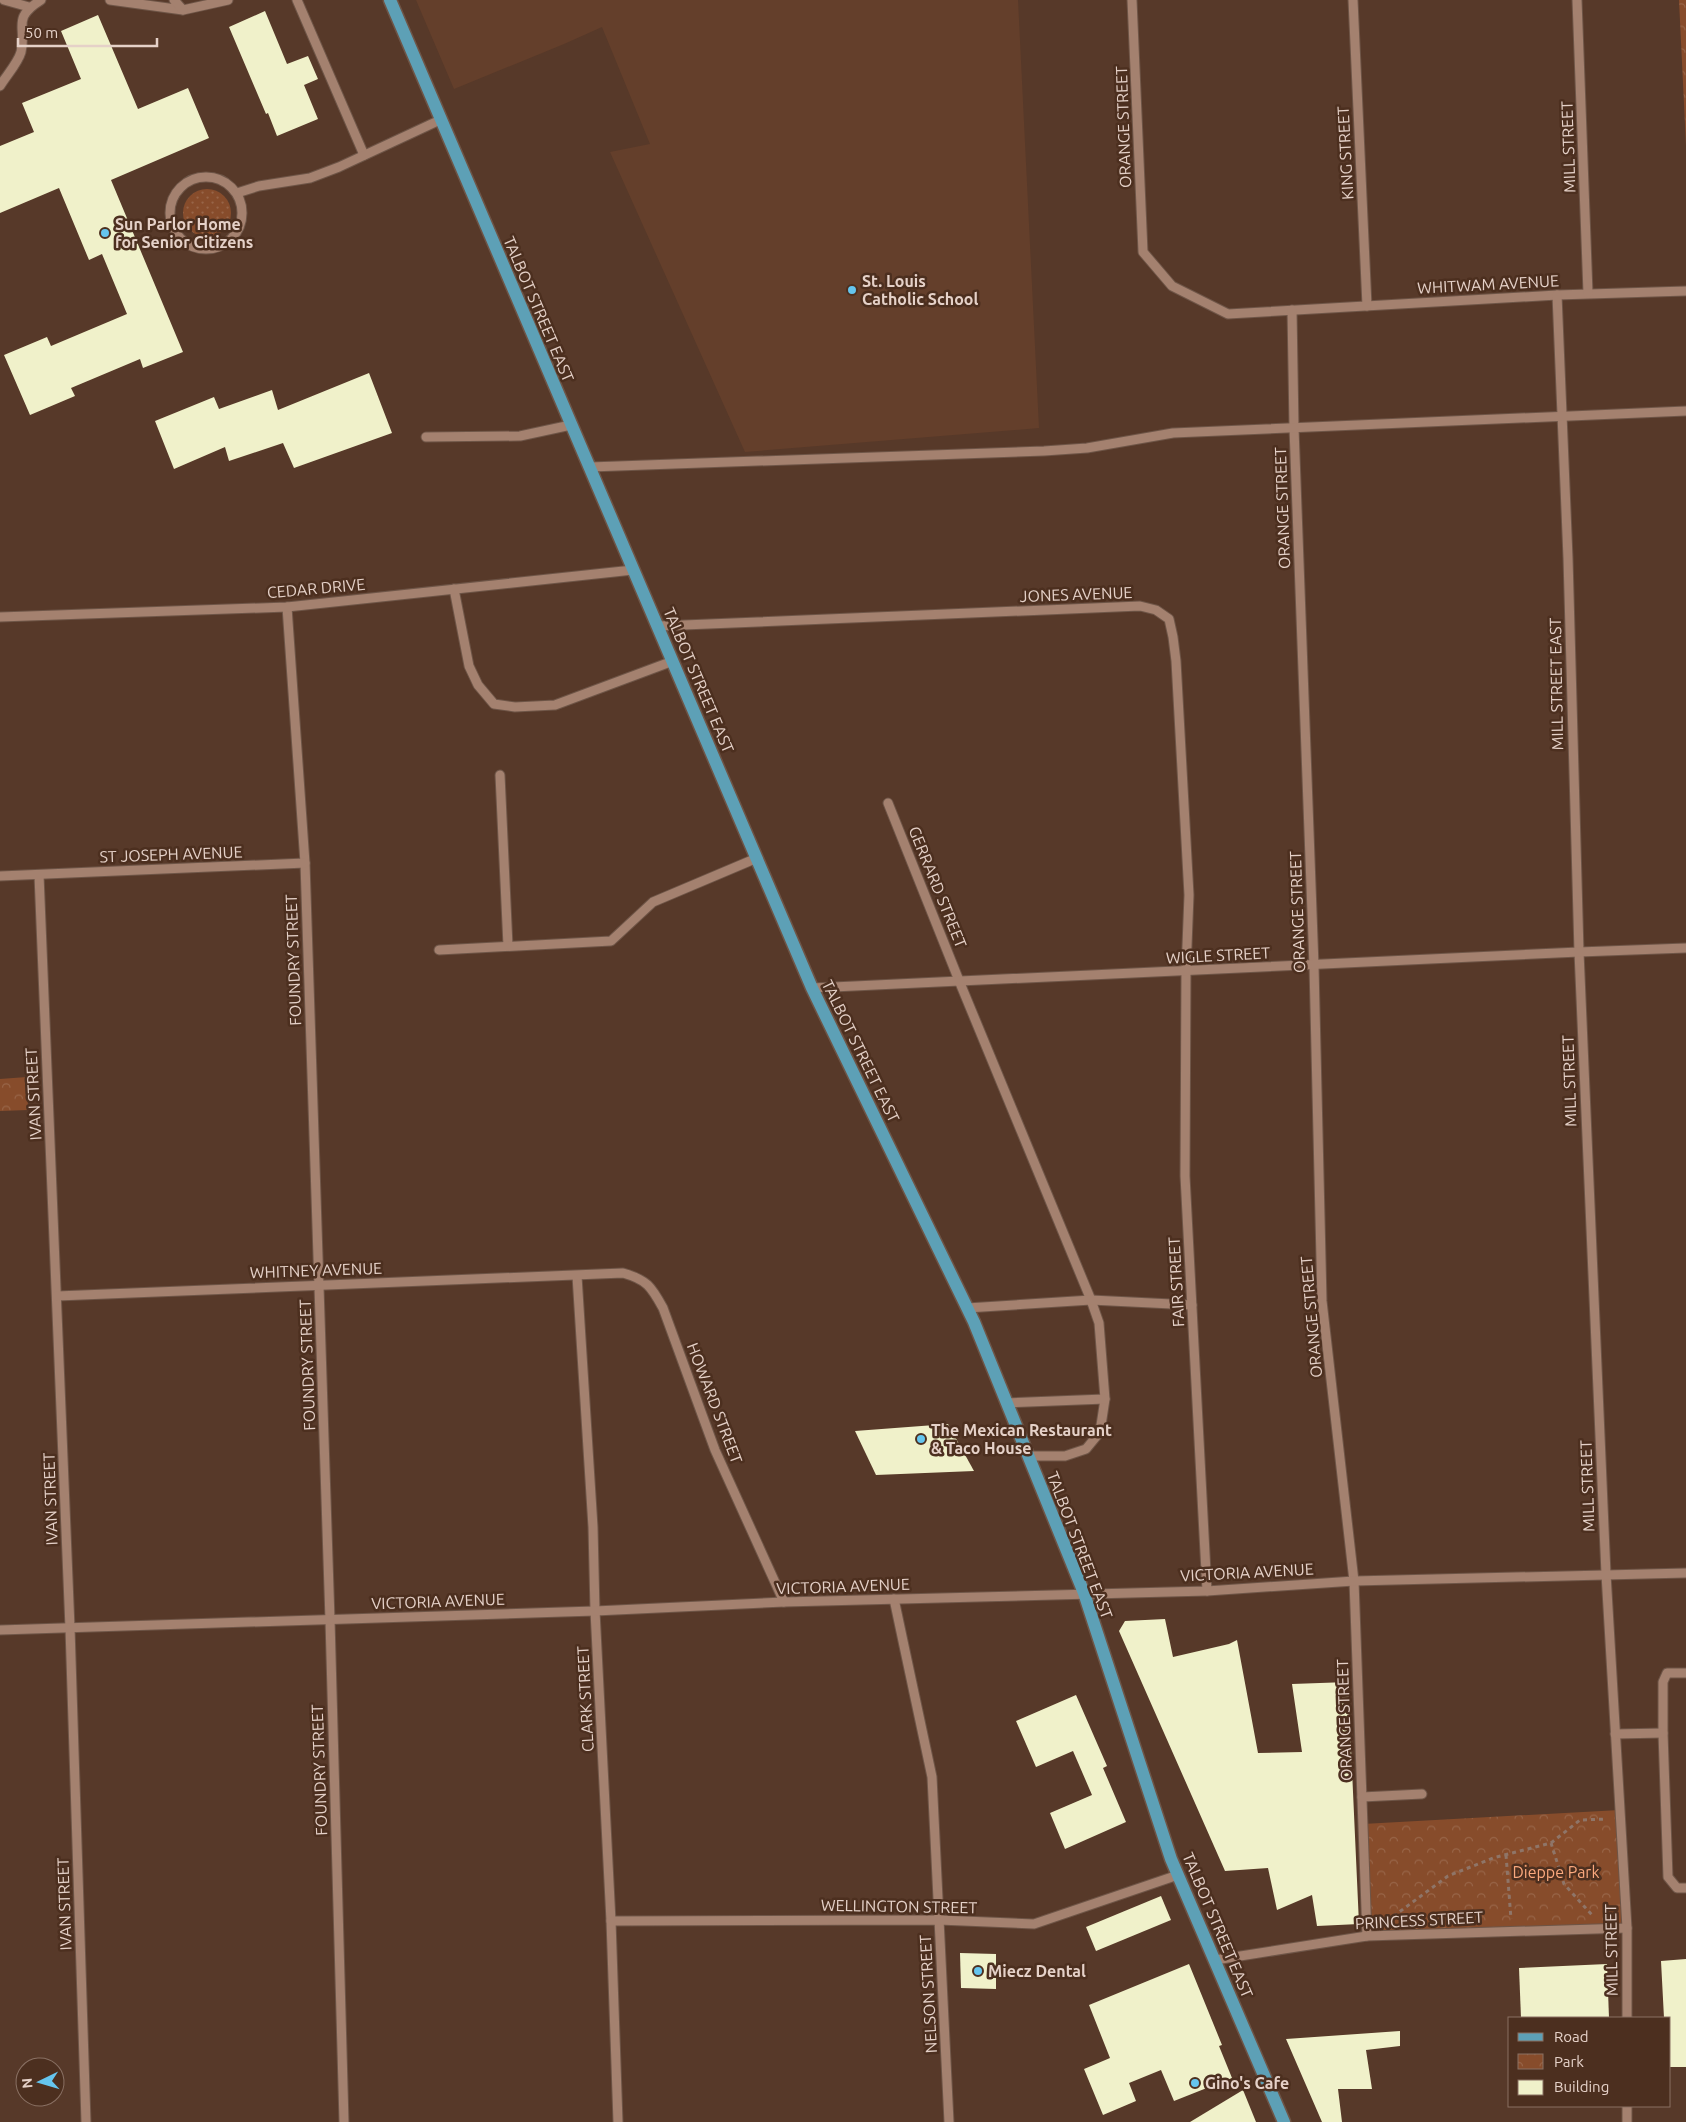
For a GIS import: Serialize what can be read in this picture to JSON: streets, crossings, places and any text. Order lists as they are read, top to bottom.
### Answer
{
  "streets": {
    "main road": ["TALBOT STREET EAST"],
    "street": [
      "ORANGE STREET",
      "MILL STREET",
      "KING STREET",
      "WHITWAM AVENUE",
      "CEDAR DRIVE",
      "JONES AVENUE",
      "MILL STREET EAST",
      "ST JOSEPH AVENUE",
      "GERRARD STREET",
      "WIGLE STREET",
      "FOUNDRY STREET",
      "IVAN STREET",
      "WHITNEY AVENUE",
      "FAIR STREET",
      "HOWARD STREET",
      "VICTORIA AVENUE",
      "CLARK STREET",
      "WELLINGTON STREET",
      "PRINCESS STREET",
      "NELSON STREET"
    ]
  },
  "crossings": [
    ["ORANGE STREET", "WHITWAM AVENUE"],
    ["ORANGE STREET", "WIGLE STREET"],
    ["ORANGE STREET", "VICTORIA AVENUE"],
    ["ORANGE STREET", "PRINCESS STREET"],
    ["MILL STREET", "WHITWAM AVENUE"],
    ["MILL STREET", "MILL STREET EAST"],
    ["MILL STREET", "WIGLE STREET"],
    ["MILL STREET", "VICTORIA AVENUE"],
    ["MILL STREET", "PRINCESS STREET"],
    ["KING STREET", "WHITWAM AVENUE"],
    ["TALBOT STREET EAST", "CEDAR DRIVE"],
    ["TALBOT STREET EAST", "JONES AVENUE"],
    ["TALBOT STREET EAST", "GERRARD STREET"],
    ["TALBOT STREET EAST", "WIGLE STREET"],
    ["TALBOT STREET EAST", "VICTORIA AVENUE"],
    ["TALBOT STREET EAST", "WELLINGTON STREET"],
    ["TALBOT STREET EAST", "PRINCESS STREET"],
    ["CEDAR DRIVE", "FOUNDRY STREET"],
    ["JONES AVENUE", "WIGLE STREET"],
    ["JONES AVENUE", "FAIR STREET"],
    ["MILL STREET EAST", "WIGLE STREET"],
    ["ST JOSEPH AVENUE", "FOUNDRY STREET"],
    ["ST JOSEPH AVENUE", "IVAN STREET"],
    ["GERRARD STREET", "WIGLE STREET"],
    ["WIGLE STREET", "FAIR STREET"],
    ["FOUNDRY STREET", "WHITNEY AVENUE"],
    ["FOUNDRY STREET", "VICTORIA AVENUE"],
    ["IVAN STREET", "WHITNEY AVENUE"],
    ["IVAN STREET", "VICTORIA AVENUE"],
    ["WHITNEY AVENUE", "HOWARD STREET"],
    ["WHITNEY AVENUE", "CLARK STREET"],
    ["FAIR STREET", "VICTORIA AVENUE"],
    ["HOWARD STREET", "VICTORIA AVENUE"],
    ["HOWARD STREET", "CLARK STREET"],
    ["VICTORIA AVENUE", "CLARK STREET"],
    ["VICTORIA AVENUE", "NELSON STREET"],
    ["CLARK STREET", "WELLINGTON STREET"],
    ["WELLINGTON STREET", "NELSON STREET"]
  ],
  "parks": ["Dieppe Park"],
  "places": [
    "Sun Parlor Home for Senior Citizens",
    "St. Louis Catholic School",
    "The Mexican Restaurant & Taco House",
    "Miecz Dental",
    "Gino's Cafe"
  ],
  "legend": ["Road", "Park", "Building"],
  "scale_bar": "50 m",
  "north": "left"
}
